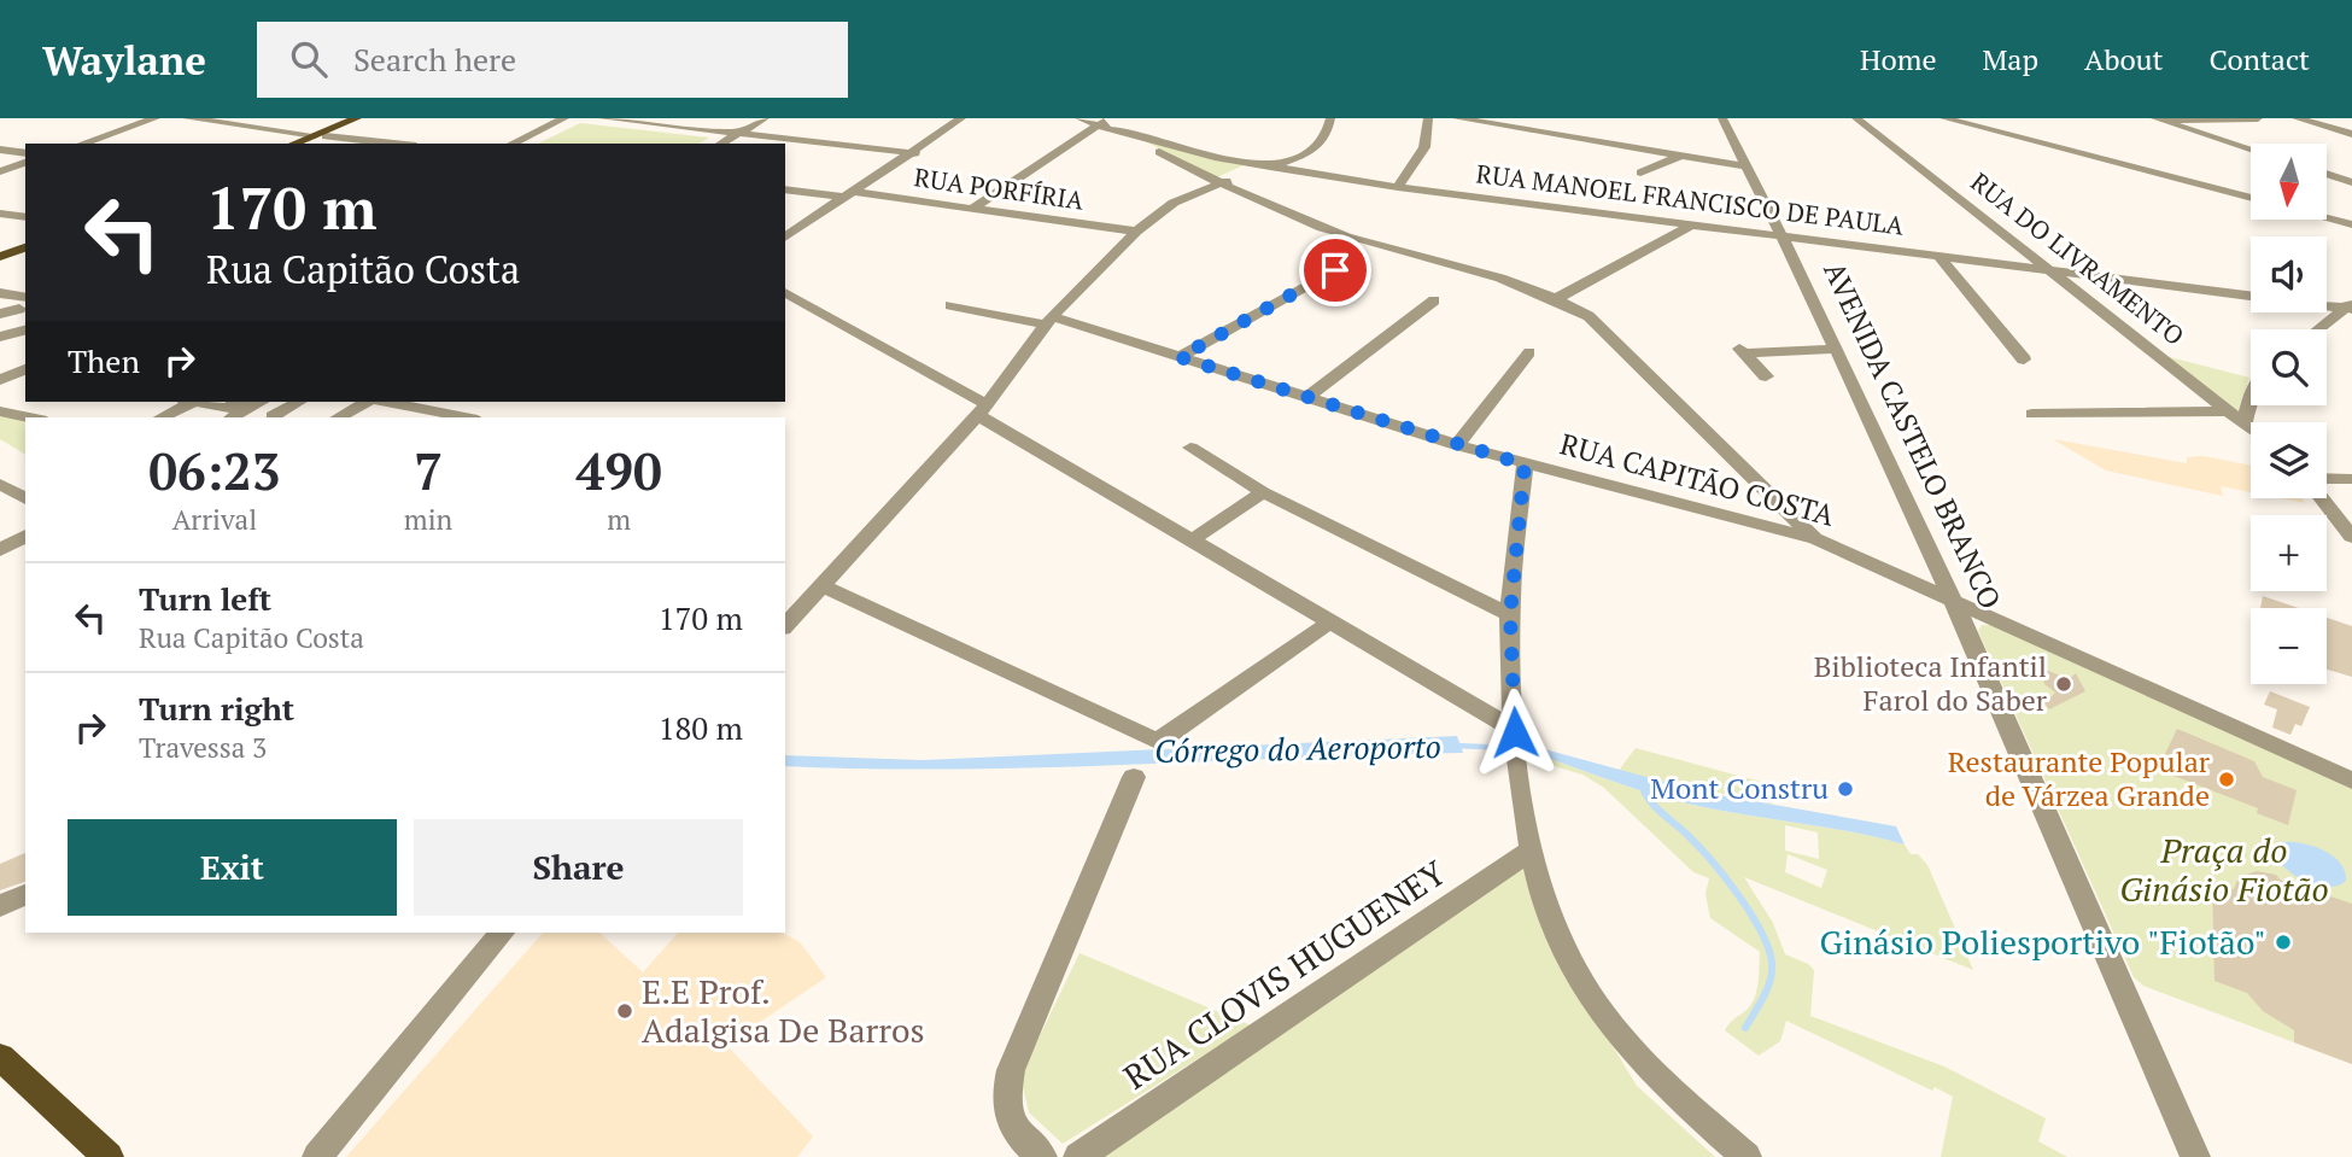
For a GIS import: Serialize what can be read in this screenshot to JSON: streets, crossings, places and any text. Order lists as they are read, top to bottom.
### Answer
{
  "streets": {
    "street": [
      "RUA PORFÍRIA",
      "RUA MANOEL FRANCISCO DE PAULA",
      "RUA DO LIVRAMENTO",
      "AVENIDA CASTELO BRANCO",
      "RUA CAPITÃO COSTA",
      "RUA CLOVIS HUGUENEY"
    ]
  },
  "crossings": [
    ["RUA MANOEL FRANCISCO DE PAULA", "RUA DO LIVRAMENTO"],
    ["RUA MANOEL FRANCISCO DE PAULA", "AVENIDA CASTELO BRANCO"],
    ["AVENIDA CASTELO BRANCO", "RUA CAPITÃO COSTA"]
  ],
  "water": ["Córrego do Aeroporto"],
  "parks": ["Praça do Ginásio Fiotão"],
  "places": [
    "Biblioteca Infantil Farol do Saber",
    "Restaurante Popular de Várzea Grande",
    "Mont Constru",
    "Ginásio Poliesportivo \"Fiotão\"",
    "E.E Prof. Adalgisa De Barros"
  ],
  "north": "bottom",
  "page": {
    "header": "Waylane",
    "search": "Search here",
    "nav": [
      "Home",
      "Map",
      "About",
      "Contact"
    ],
    "map_buttons": ["+", "−"],
    "turn": ["170 m", "Rua Capitão Costa"],
    "then": "Then",
    "eta": [
      "06:23",
      "Arrival",
      "7",
      "min",
      "490",
      "m"
    ],
    "list": [
      {
        "name": "Turn left",
        "note": "Rua Capitão Costa",
        "value": "170 m"
      },
      {
        "name": "Turn right",
        "note": "Travessa 3",
        "value": "180 m"
      }
    ],
    "buttons": ["Exit", "Share"]
  }
}
